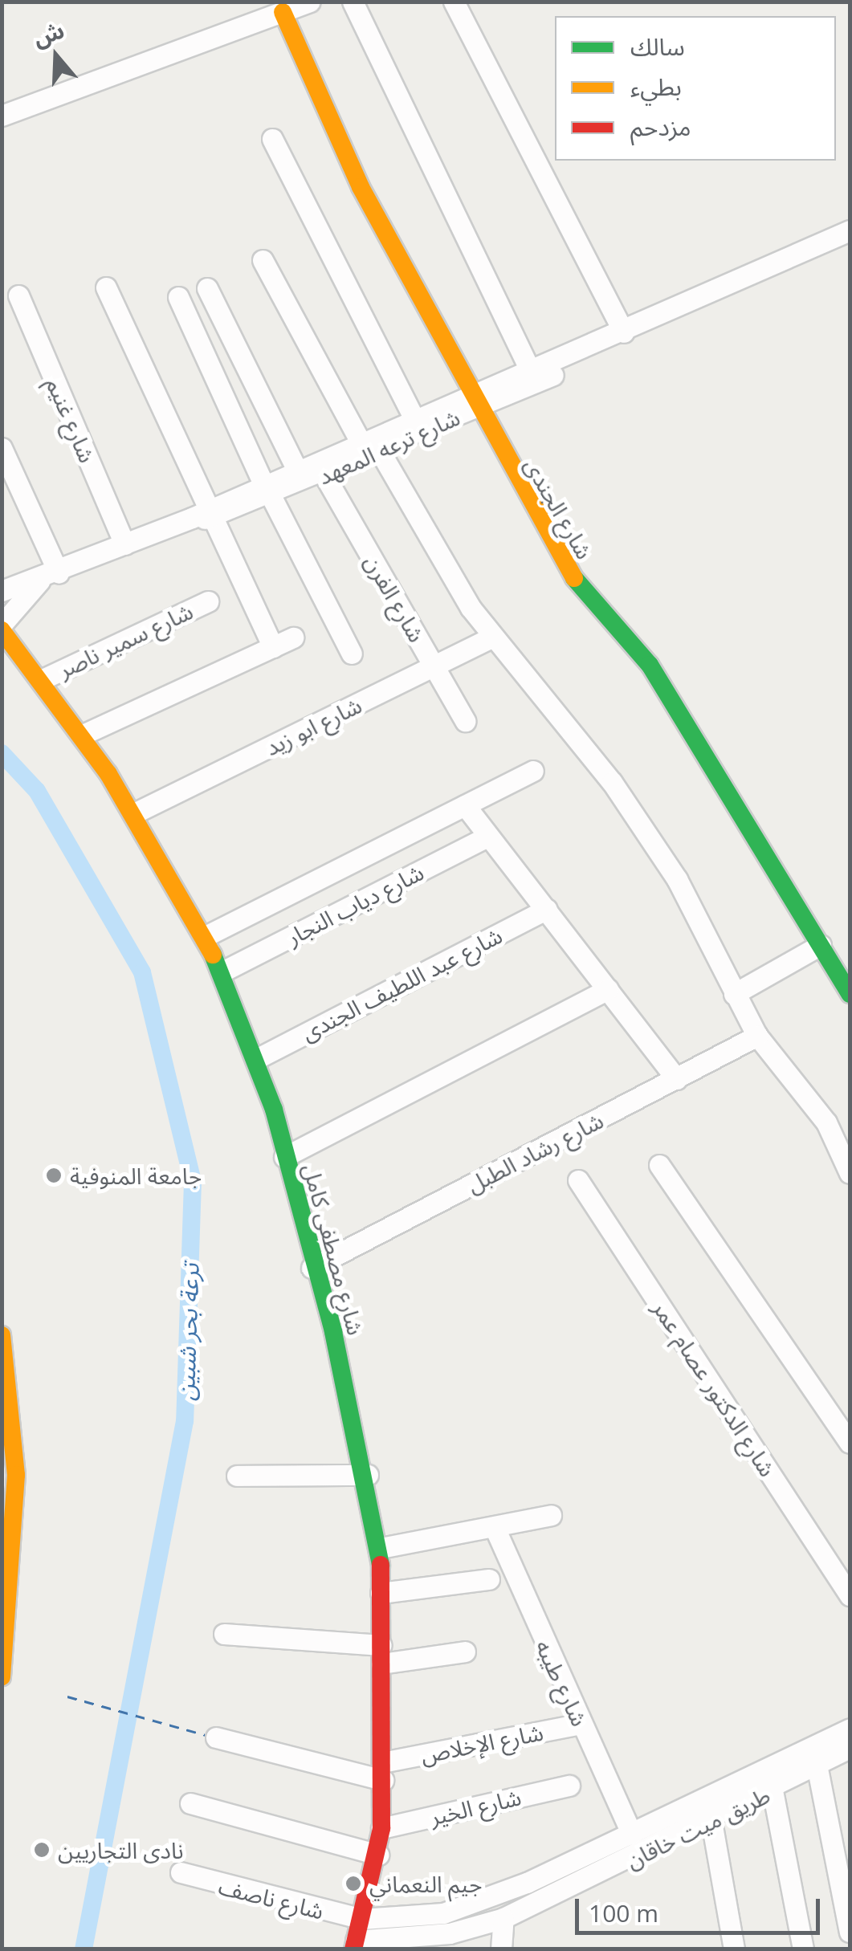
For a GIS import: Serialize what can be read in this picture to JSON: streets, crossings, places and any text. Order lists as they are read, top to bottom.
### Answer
{
  "streets": {
    "main road": ["شارع الجندى", "شارع مصطفى كامل"],
    "street": [
      "شارع غنيم",
      "شارع ترعه المعهد",
      "شارع الفرن",
      "شارع سمير ناصر",
      "شارع ابو زيد",
      "شارع دياب النجار",
      "شارع عبد اللطيف الجندى",
      "شارع رشاد الطبل",
      "شارع الدكتور عصام عمر",
      "شارع طيبه",
      "شارع الإخلاص",
      "شارع الخير",
      "طريق ميت خاقان",
      "شارع ناصف"
    ]
  },
  "crossings": [
    ["شارع غنيم", "شارع ترعه المعهد"],
    ["شارع ترعه المعهد", "شارع الجندى"],
    ["شارع ترعه المعهد", "شارع الفرن"],
    ["شارع ترعه المعهد", "شارع مصطفى كامل"],
    ["شارع الفرن", "شارع ابو زيد"],
    ["شارع سمير ناصر", "شارع مصطفى كامل"],
    ["شارع ابو زيد", "شارع مصطفى كامل"],
    ["شارع دياب النجار", "شارع مصطفى كامل"],
    ["شارع عبد اللطيف الجندى", "شارع مصطفى كامل"],
    ["شارع رشاد الطبل", "شارع مصطفى كامل"],
    ["شارع مصطفى كامل", "شارع الإخلاص"],
    ["شارع مصطفى كامل", "شارع الخير"],
    ["شارع مصطفى كامل", "طريق ميت خاقان"],
    ["شارع مصطفى كامل", "شارع ناصف"],
    ["شارع طيبه", "شارع الإخلاص"],
    ["شارع طيبه", "طريق ميت خاقان"],
    ["طريق ميت خاقان", "شارع ناصف"]
  ],
  "water": ["ترعة بحر شبين"],
  "places": ["جامعة المنوفية", "نادى التجاريين", "جيم النعماني"],
  "legend": ["سالك", "بطيء", "مزدحم"],
  "scale_bar": "100 m",
  "north": "top"
}
